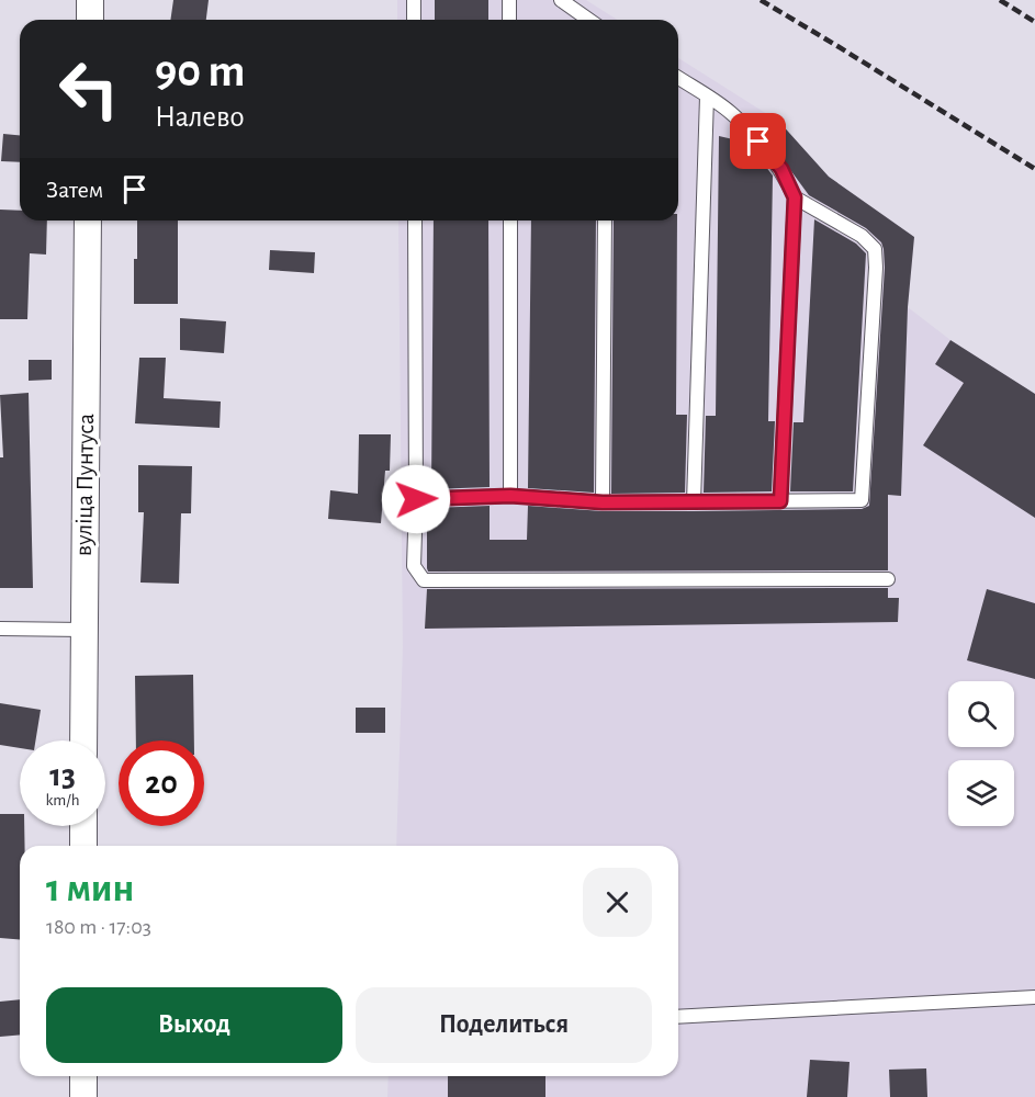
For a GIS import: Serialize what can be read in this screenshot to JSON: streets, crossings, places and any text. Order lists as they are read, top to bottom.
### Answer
{
  "streets": {
    "street": ["вуліца Пунтуса"]
  },
  "page": {
    "turn": ["90 m", "Налево"],
    "then": "Затем",
    "speed": "13 km/h",
    "limit": "20",
    "heading": ["1 мин", "180 m · 17:03"],
    "buttons": ["Выход", "Поделиться"]
  }
}
